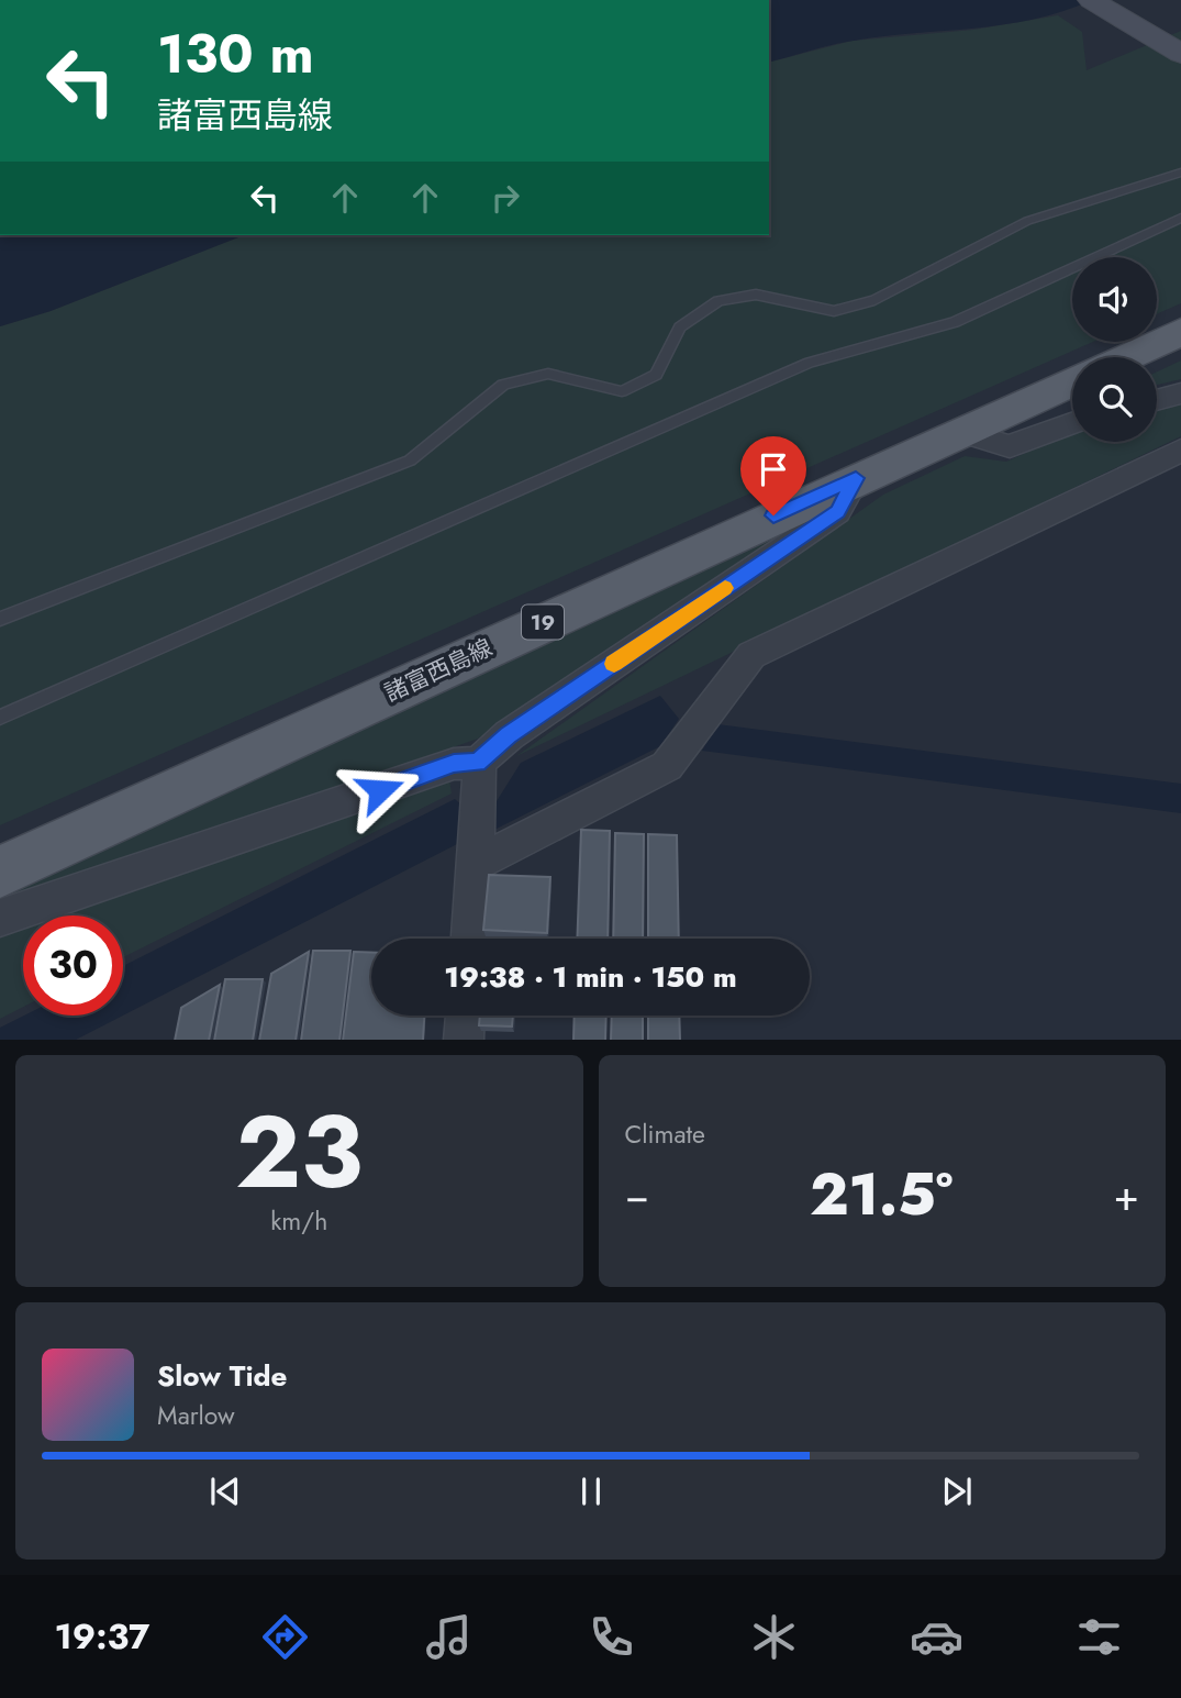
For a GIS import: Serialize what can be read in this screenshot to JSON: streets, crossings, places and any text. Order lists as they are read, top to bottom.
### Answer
{
  "streets": {
    "main road": ["19", "諸富西島線"]
  },
  "page": {
    "turn": ["130 m", "諸富西島線"],
    "limit": "30",
    "trip": "19:38 · 1 min · 150 m",
    "tile": [
      ["23", "km/h"],
      "Climate"
    ],
    "heat": ["−", "21.5°", "+"],
    "song": ["Slow Tide", "Marlow"],
    "tabs": "19:37"
  }
}
